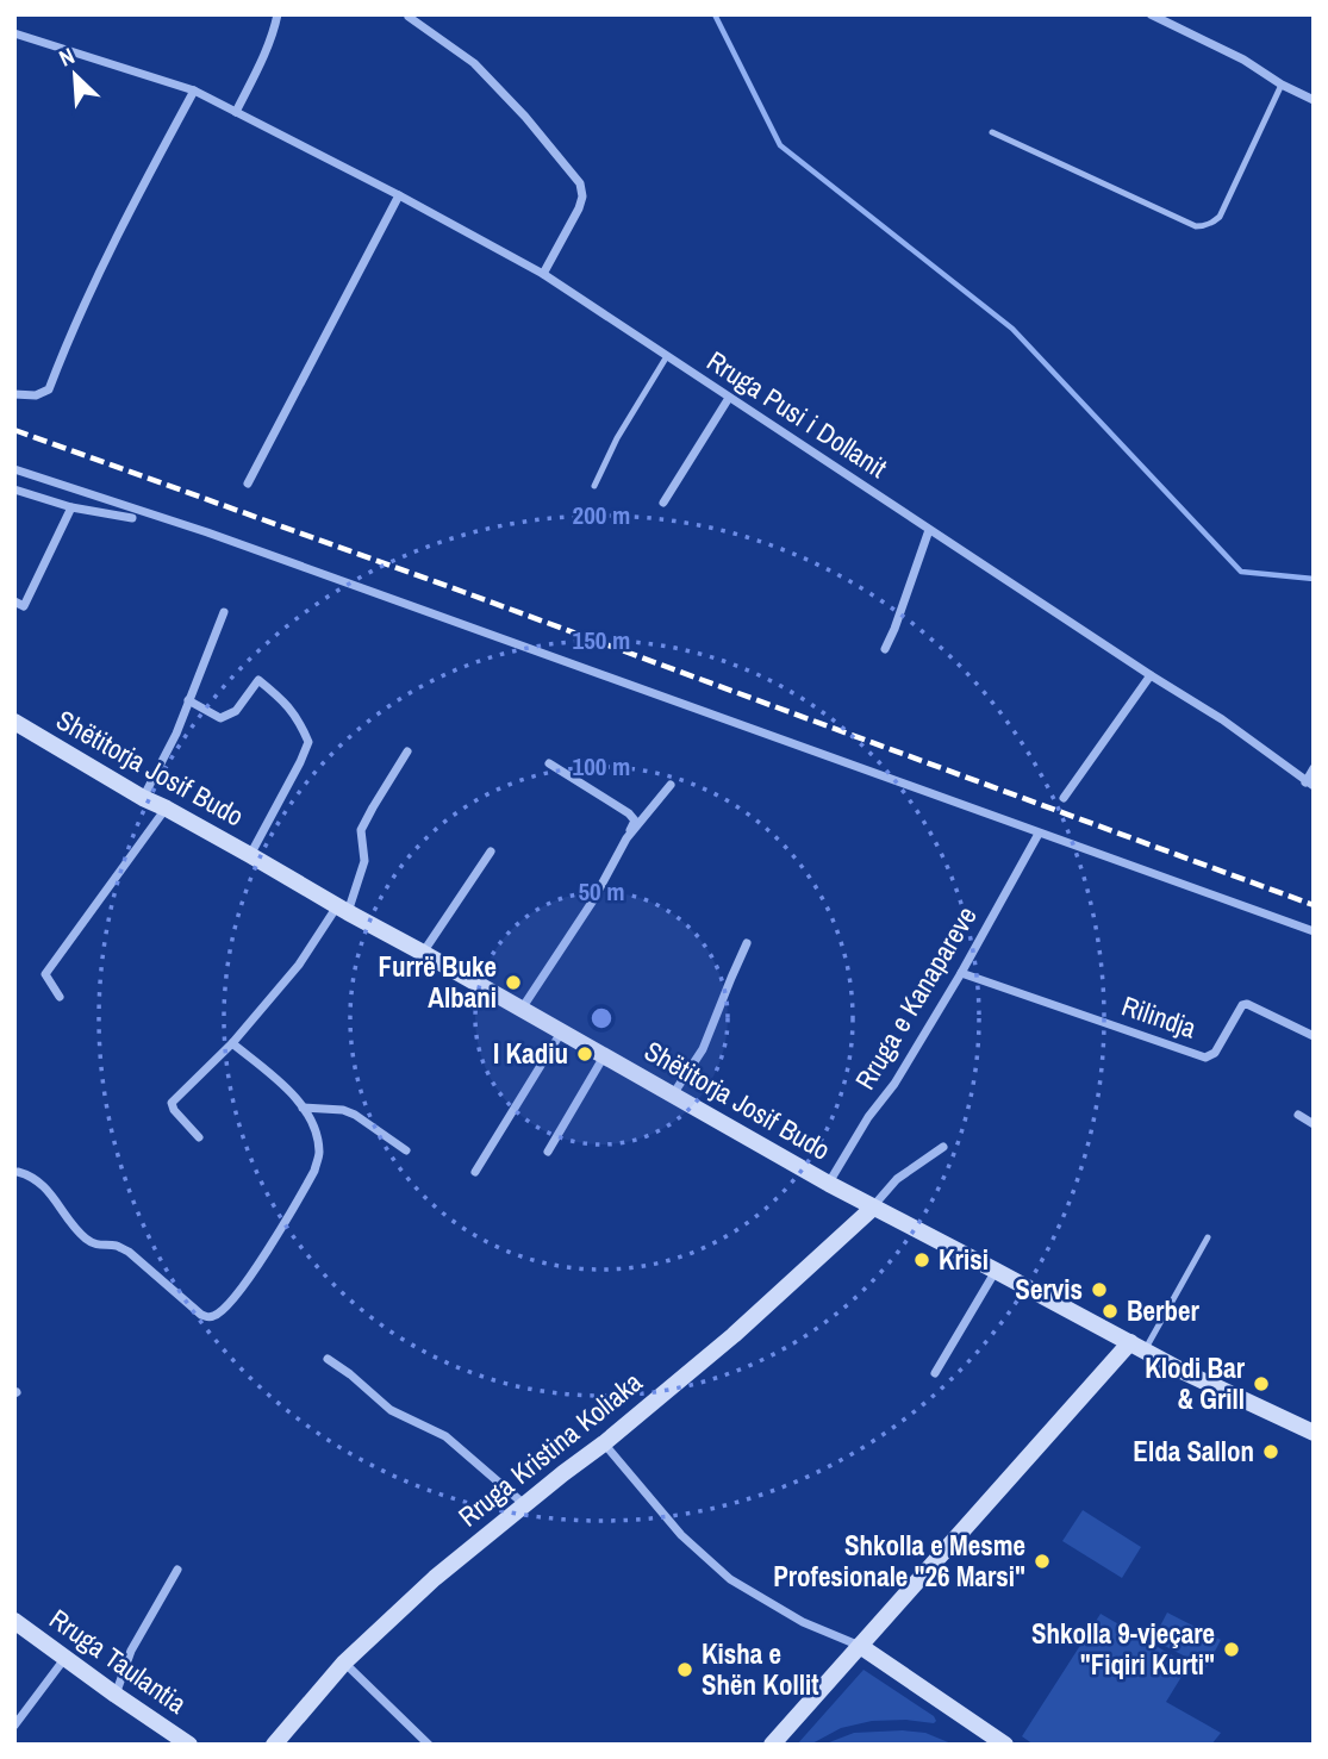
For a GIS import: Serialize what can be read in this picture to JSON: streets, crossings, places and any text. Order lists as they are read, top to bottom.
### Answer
{
  "streets": {
    "street": [
      "Rruga Pusi i Dollanit",
      "Shëtitorja Josif Budo",
      "Rruga e Kanapareve",
      "Rilindja",
      "Rruga Kristina Koliaka",
      "Rruga Taulantia"
    ]
  },
  "crossings": [
    ["Shëtitorja Josif Budo", "Rruga e Kanapareve"],
    ["Shëtitorja Josif Budo", "Rruga Kristina Koliaka"],
    ["Rruga e Kanapareve", "Rilindja"]
  ],
  "places": [
    "Furrë Buke Albani",
    "I Kadiu",
    "Krisi",
    "Servis",
    "Berber",
    "Klodi Bar & Grill",
    "Elda Sallon",
    "Shkolla e Mesme Profesionale \"26 Marsi\"",
    "Shkolla 9-vjeçare \"Fiqiri Kurti\"",
    "Kisha e Shën Kollit"
  ],
  "north": "top left",
  "rings": [
    "200 m",
    "150 m",
    "100 m",
    "50 m"
  ]
}
